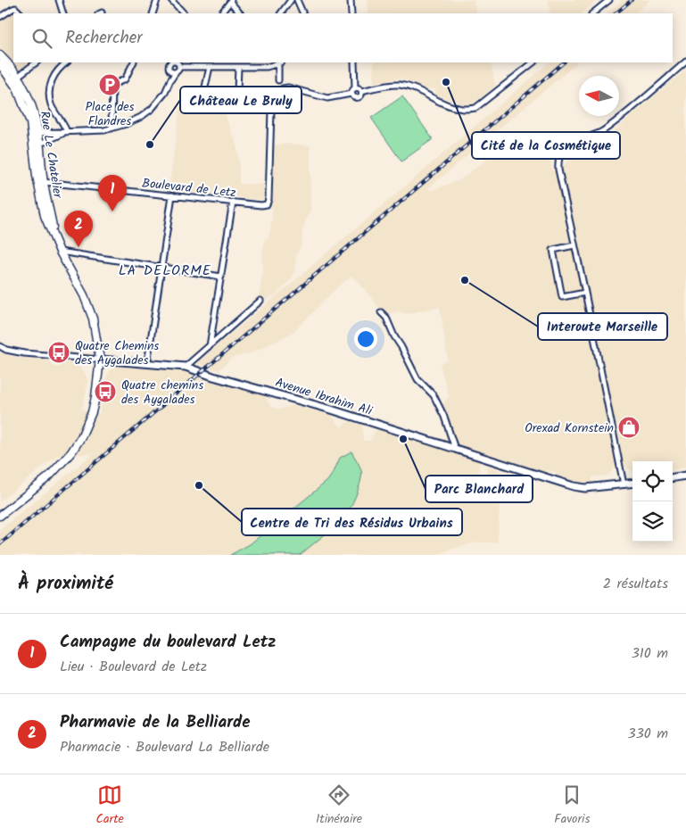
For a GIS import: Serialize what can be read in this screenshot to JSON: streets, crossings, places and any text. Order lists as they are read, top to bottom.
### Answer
{
  "streets": {
    "main road": ["Rue Le Chatelier"],
    "street": ["Boulevard de Letz", "Avenue Ibrahim Ali"]
  },
  "crossings": [
    ["Rue Le Chatelier", "Boulevard de Letz"],
    ["Rue Le Chatelier", "Avenue Ibrahim Ali"]
  ],
  "districts": ["LA DELORME"],
  "places": {
    "other": [
      "Cité de la Cosmétique",
      "Château Le Bruly",
      "Interoute Marseille",
      "Parc Blanchard",
      "Centre de Tri des Résidus Urbains"
    ],
    "parking": ["Place des Flandres"],
    "bus stop": ["Quatre Chemins des Aygalades", "Quatre chemins des Aygalades"],
    "shop": ["Orexad Kornstein"]
  },
  "north": "left",
  "page": {
    "search": "Rechercher",
    "pins": ["1", "2"],
    "heading": ["À proximité", "2 résultats"],
    "list": [
      {
        "mark": "1",
        "name": "Campagne du boulevard Letz",
        "note": "Lieu · Boulevard de Letz",
        "value": "310 m"
      },
      {
        "mark": "2",
        "name": "Pharmavie de la Belliarde",
        "note": "Pharmacie · Boulevard La Belliarde",
        "value": "330 m"
      }
    ],
    "nav": ["Carte", "Itinéraire", "Favoris"]
  }
}
